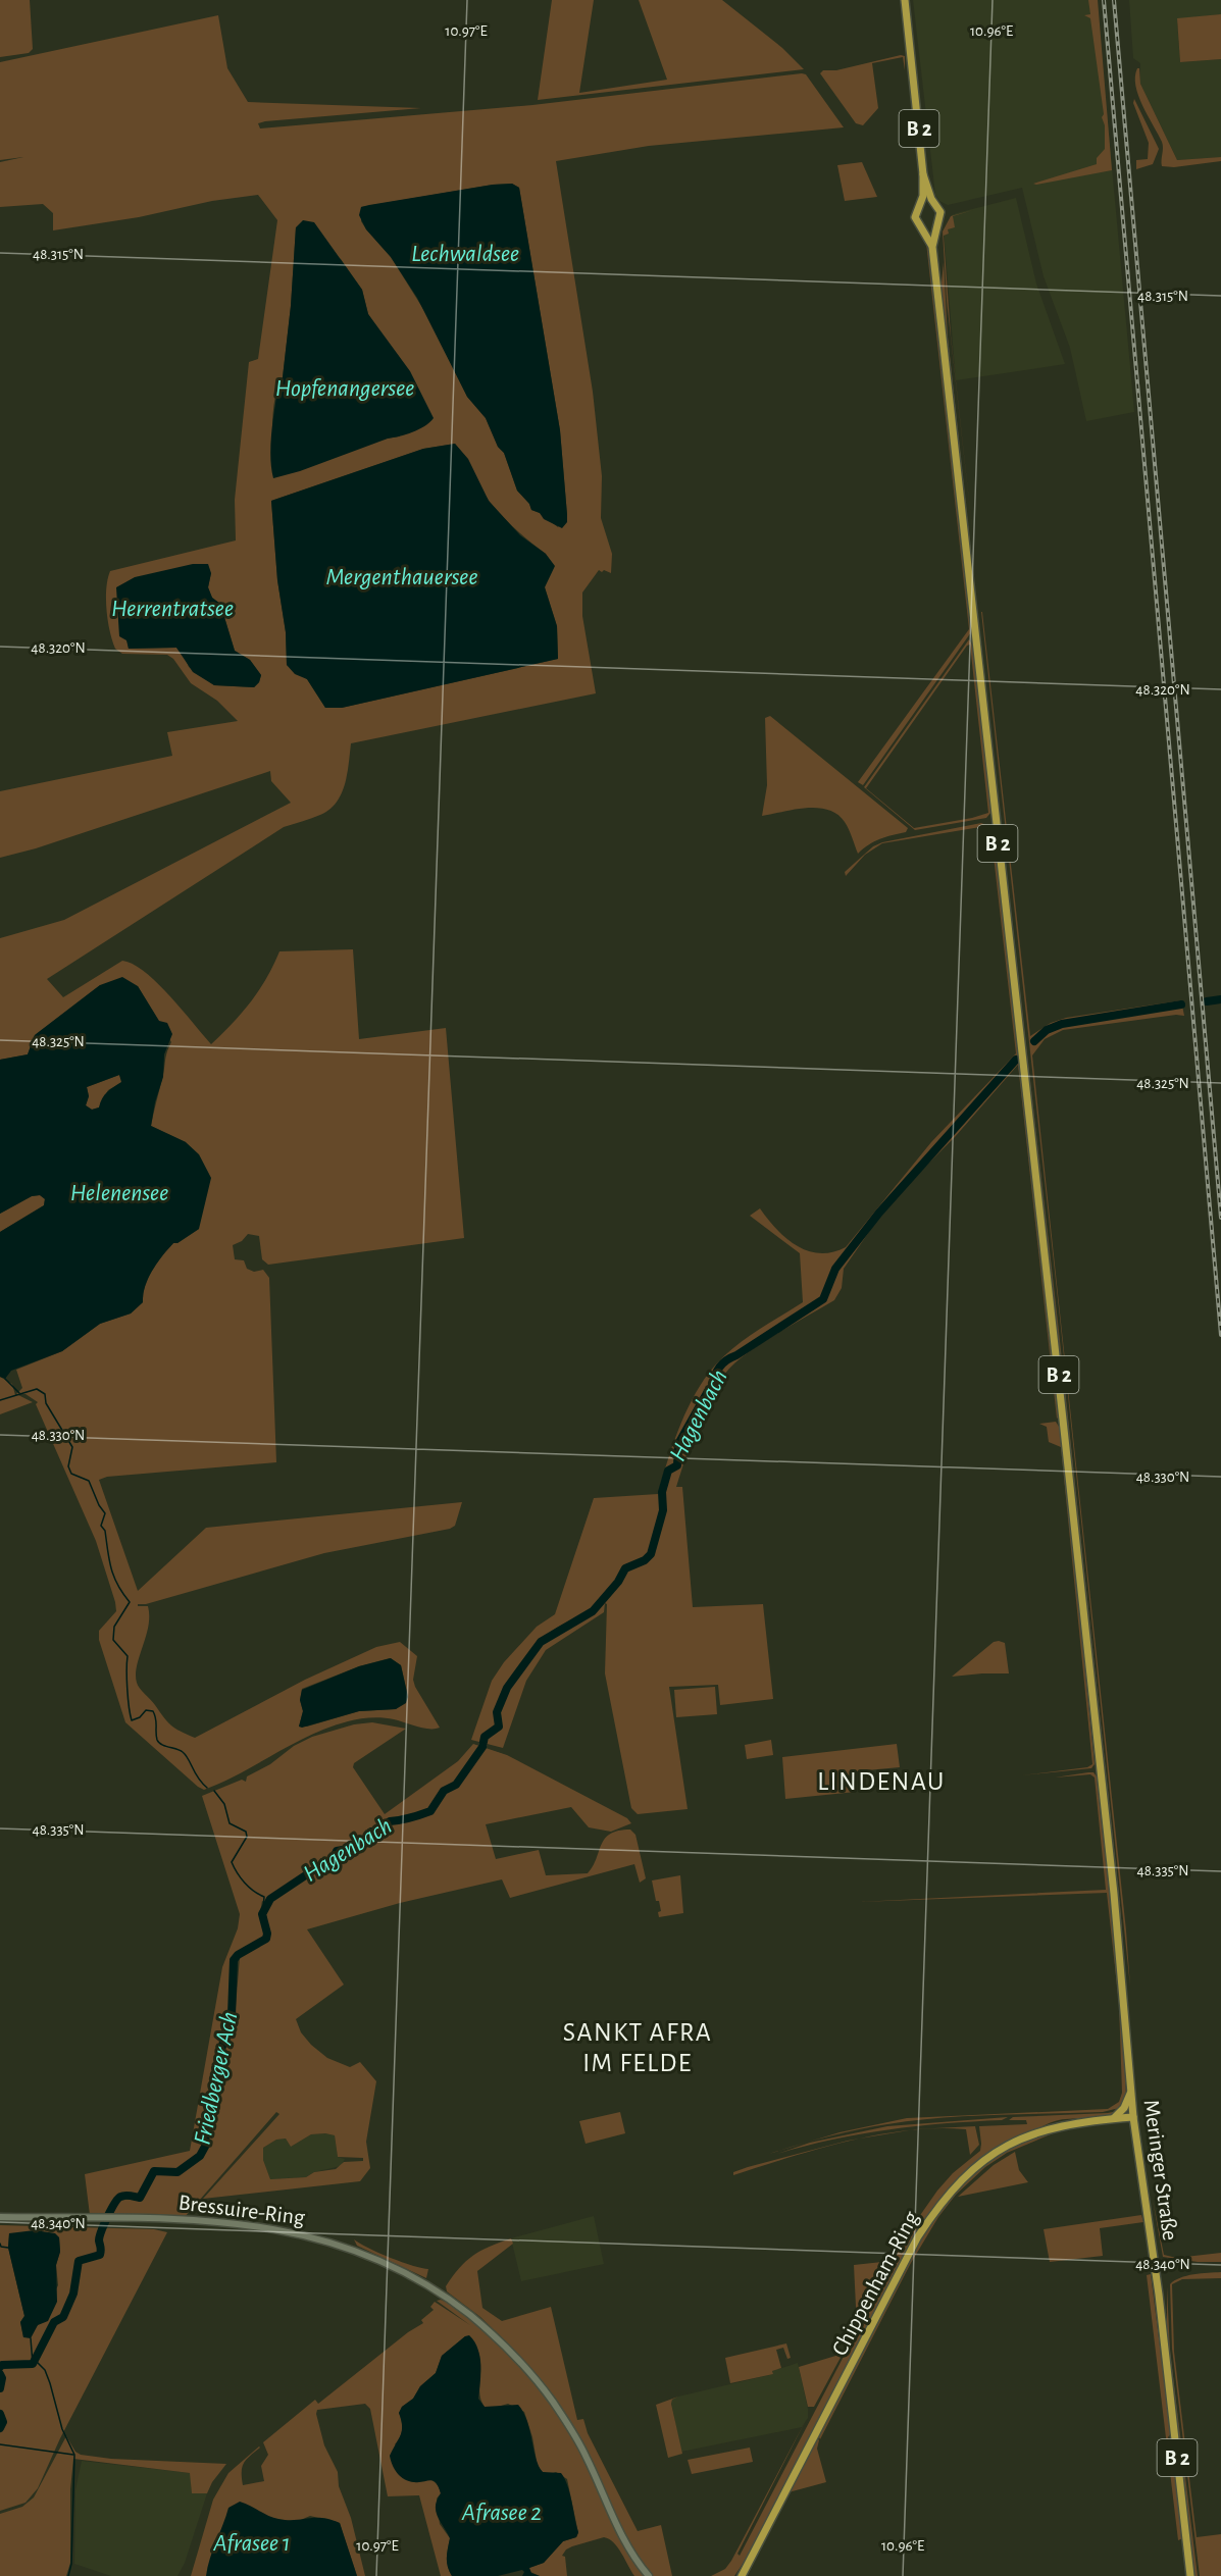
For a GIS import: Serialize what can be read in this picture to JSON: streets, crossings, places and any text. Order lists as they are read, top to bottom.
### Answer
{
  "streets": {
    "main road": [
      "B 2",
      "Meringer Straße",
      "Bressuire-Ring",
      "Chippenham-Ring"
    ]
  },
  "crossings": [
    ["B 2", "Meringer Straße"],
    ["Meringer Straße", "Chippenham-Ring"]
  ],
  "districts": ["LINDENAU", "SANKT AFRA IM FELDE"],
  "water": [
    "Lechwaldsee",
    "Hopfenangersee",
    "Mergenthauersee",
    "Herrentratsee",
    "Helenensee",
    "Hagenbach",
    "Friedberger Ach",
    "Afrasee 2",
    "Afrasee 1"
  ],
  "coordinates": [
    "10.97°E",
    "10.96°E",
    "48.315°N",
    "48.320°N",
    "48.325°N",
    "48.330°N",
    "48.335°N",
    "48.340°N"
  ]
}
